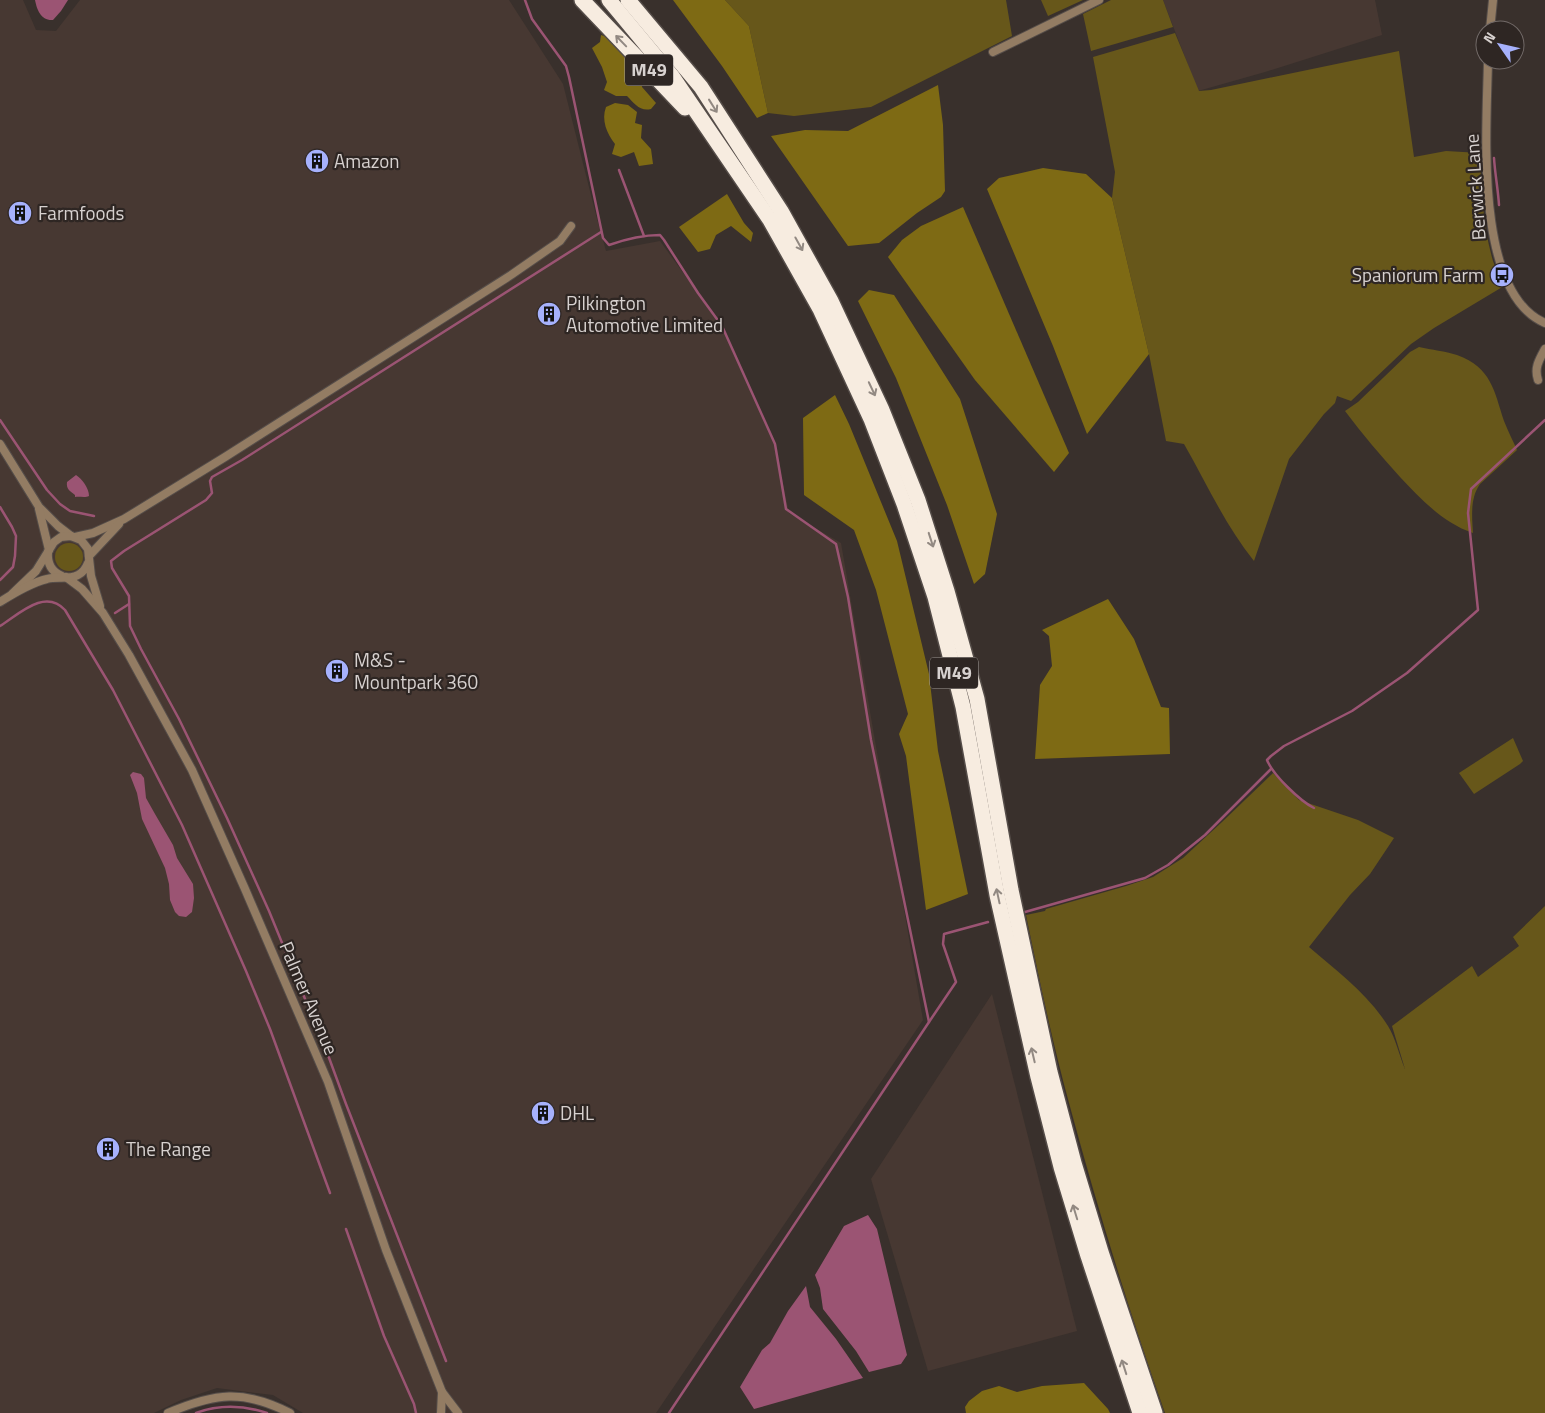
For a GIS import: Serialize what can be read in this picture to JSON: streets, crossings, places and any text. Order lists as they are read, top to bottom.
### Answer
{
  "streets": {
    "highway": ["M49"],
    "street": ["Berwick Lane", "Palmer Avenue"]
  },
  "places": {
    "building": [
      "Amazon",
      "Farmfoods",
      "Pilkington Automotive Limited",
      "M&S - Mountpark 360",
      "DHL",
      "The Range"
    ],
    "bus stop": ["Spaniorum Farm"]
  },
  "north": "top left"
}
